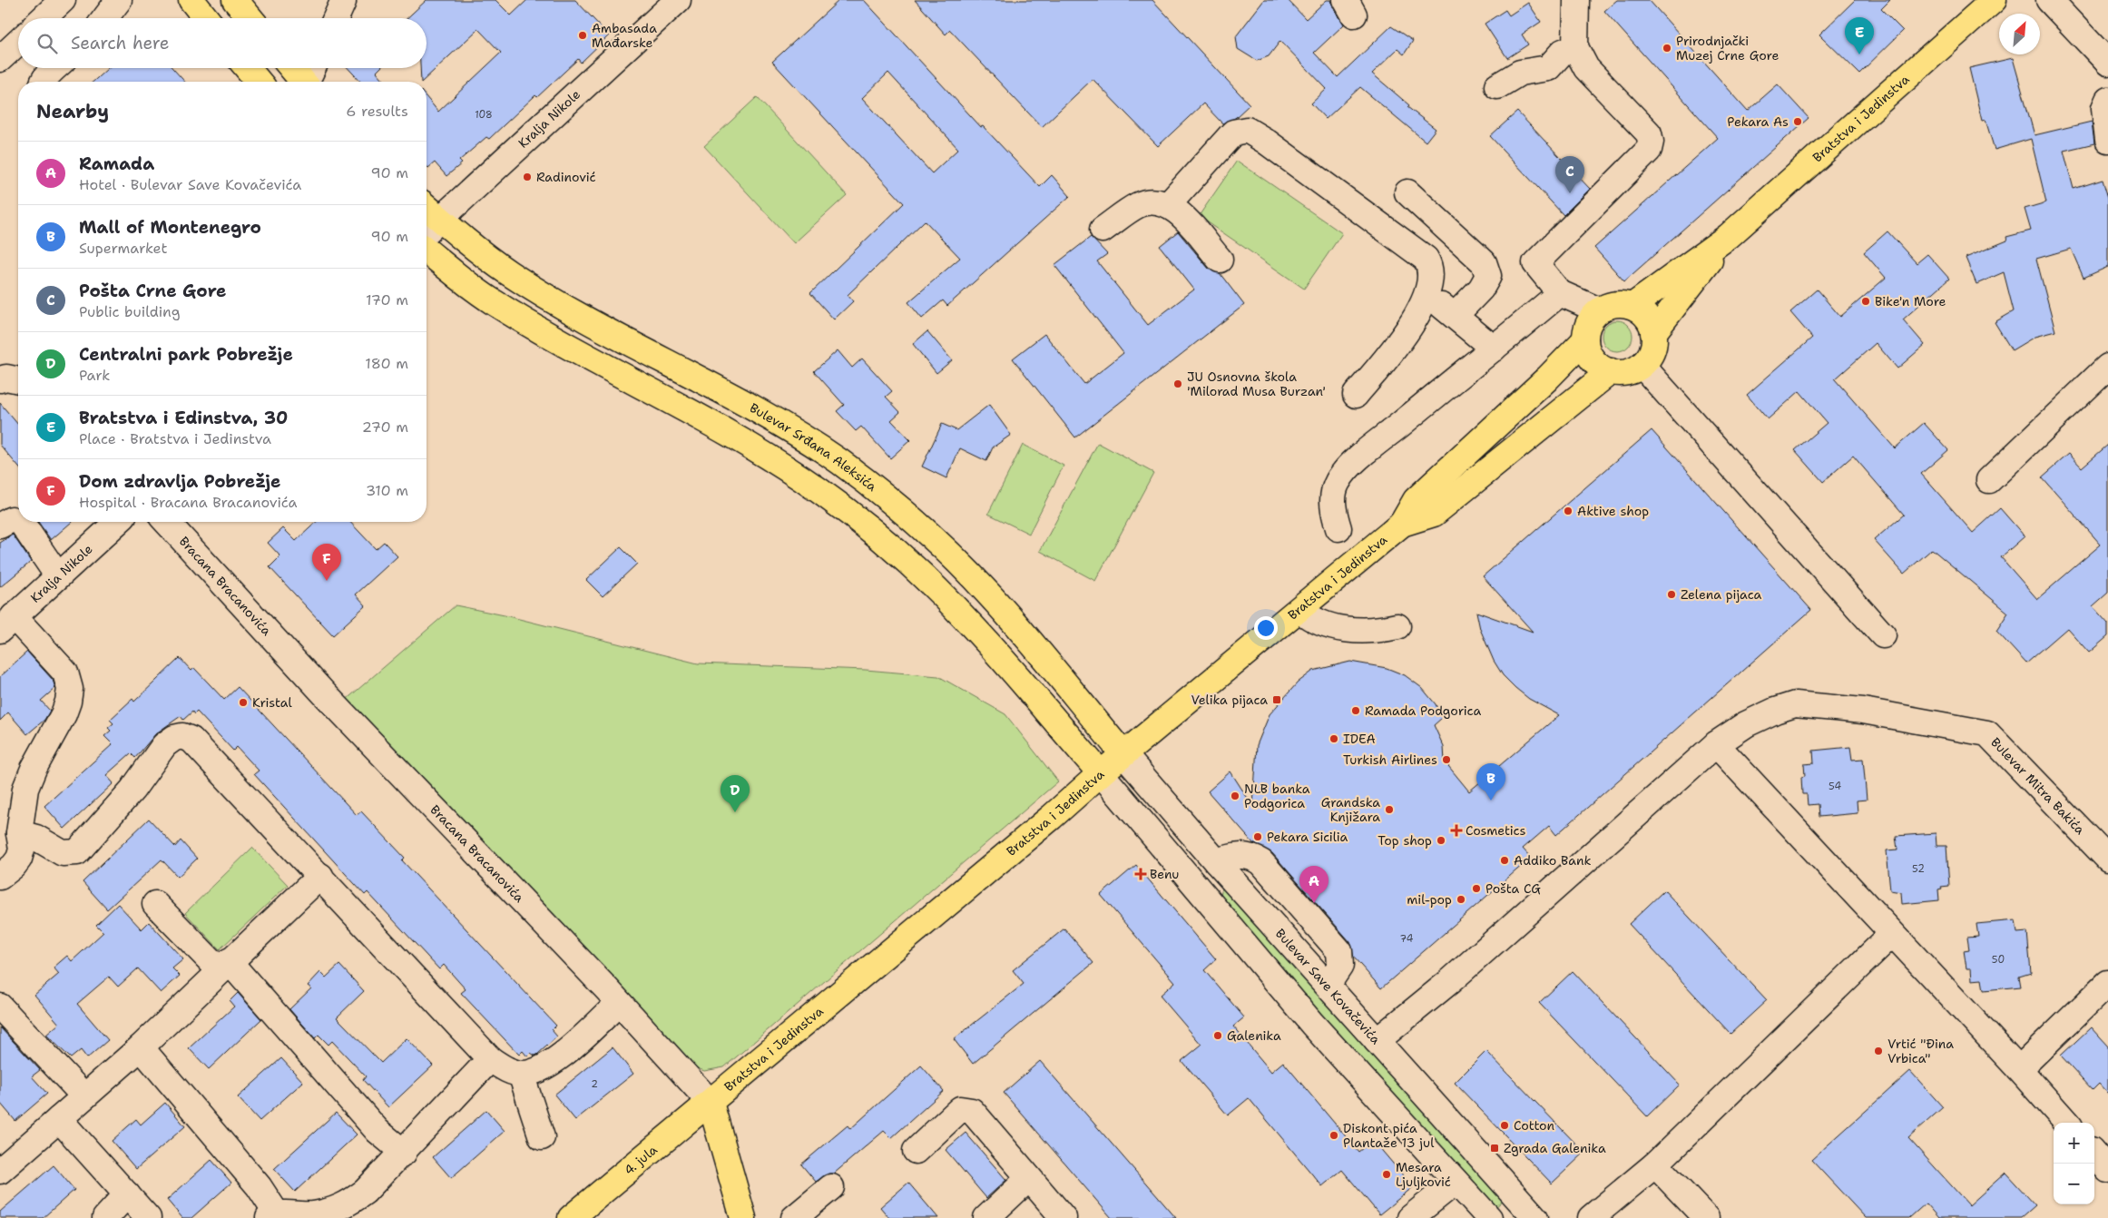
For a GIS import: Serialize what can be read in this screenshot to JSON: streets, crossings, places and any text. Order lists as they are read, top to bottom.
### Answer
{
  "streets": {
    "main road": [
      "Bratstva i Jedinstva",
      "Bulevar Srđana Aleksića",
      "Bracana Bracanovića",
      "4. jula"
    ],
    "street": ["Kralja Nikole", "Bulevar Mitra Bakića", "Bulevar Save Kovačevića"]
  },
  "crossings": [
    ["Bratstva i Jedinstva", "Bulevar Srđana Aleksića"],
    ["Bratstva i Jedinstva", "Bracana Bracanovića"],
    ["Bratstva i Jedinstva", "Bulevar Save Kovačevića"],
    ["Bratstva i Jedinstva", "4. jula"],
    ["Kralja Nikole", "Bulevar Srđana Aleksića"],
    ["Bulevar Srđana Aleksića", "Bulevar Save Kovačevića"],
    ["Bracana Bracanovića", "4. jula"]
  ],
  "places": {
    "other": [
      "Ambasada Mađarske",
      "Prirodnjački Muzej Crne Gore",
      "Pekara As",
      "Radinović",
      "Bike'n More",
      "JU Osnovna škola 'Milorad Musa Burzan'",
      "Aktive shop",
      "Zelena pijaca",
      "Kristal",
      "Ramada Podgorica",
      "IDEA",
      "Turkish Airlines",
      "NLB banka Podgorica",
      "Grandska Knjižara",
      "Pekara Sicilia",
      "Top shop",
      "Addiko Bank",
      "Pošta CG",
      "mil-pop",
      "Galenika",
      "Vrtić \"Đina Vrbica\"",
      "Cotton",
      "Diskont pića Plantaže 13 jul",
      "Mesara Ljuljković"
    ],
    "transit": ["Velika pijaca", "Zgrada Galenika"],
    "health": ["Cosmetics", "Benu"]
  },
  "house_numbers": [
    "108",
    "54",
    "52",
    "74",
    "50",
    "2"
  ],
  "north": "top right",
  "page": {
    "pins": [
      "E",
      "C",
      "F",
      "B",
      "D",
      "A"
    ],
    "search": "Search here",
    "heading": ["Nearby", "6 results"],
    "list": [
      {
        "mark": "A",
        "name": "Ramada",
        "note": "Hotel · Bulevar Save Kovačevića",
        "value": "90 m"
      },
      {
        "mark": "B",
        "name": "Mall of Montenegro",
        "note": "Supermarket",
        "value": "90 m"
      },
      {
        "mark": "C",
        "name": "Pošta Crne Gore",
        "note": "Public building",
        "value": "170 m"
      },
      {
        "mark": "D",
        "name": "Centralni park Pobrežje",
        "note": "Park",
        "value": "180 m"
      },
      {
        "mark": "E",
        "name": "Bratstva i Edinstva, 30",
        "note": "Place · Bratstva i Jedinstva",
        "value": "270 m"
      },
      {
        "mark": "F",
        "name": "Dom zdravlja Pobrežje",
        "note": "Hospital · Bracana Bracanovića",
        "value": "310 m"
      }
    ],
    "map_buttons": ["+", "−"]
  }
}
